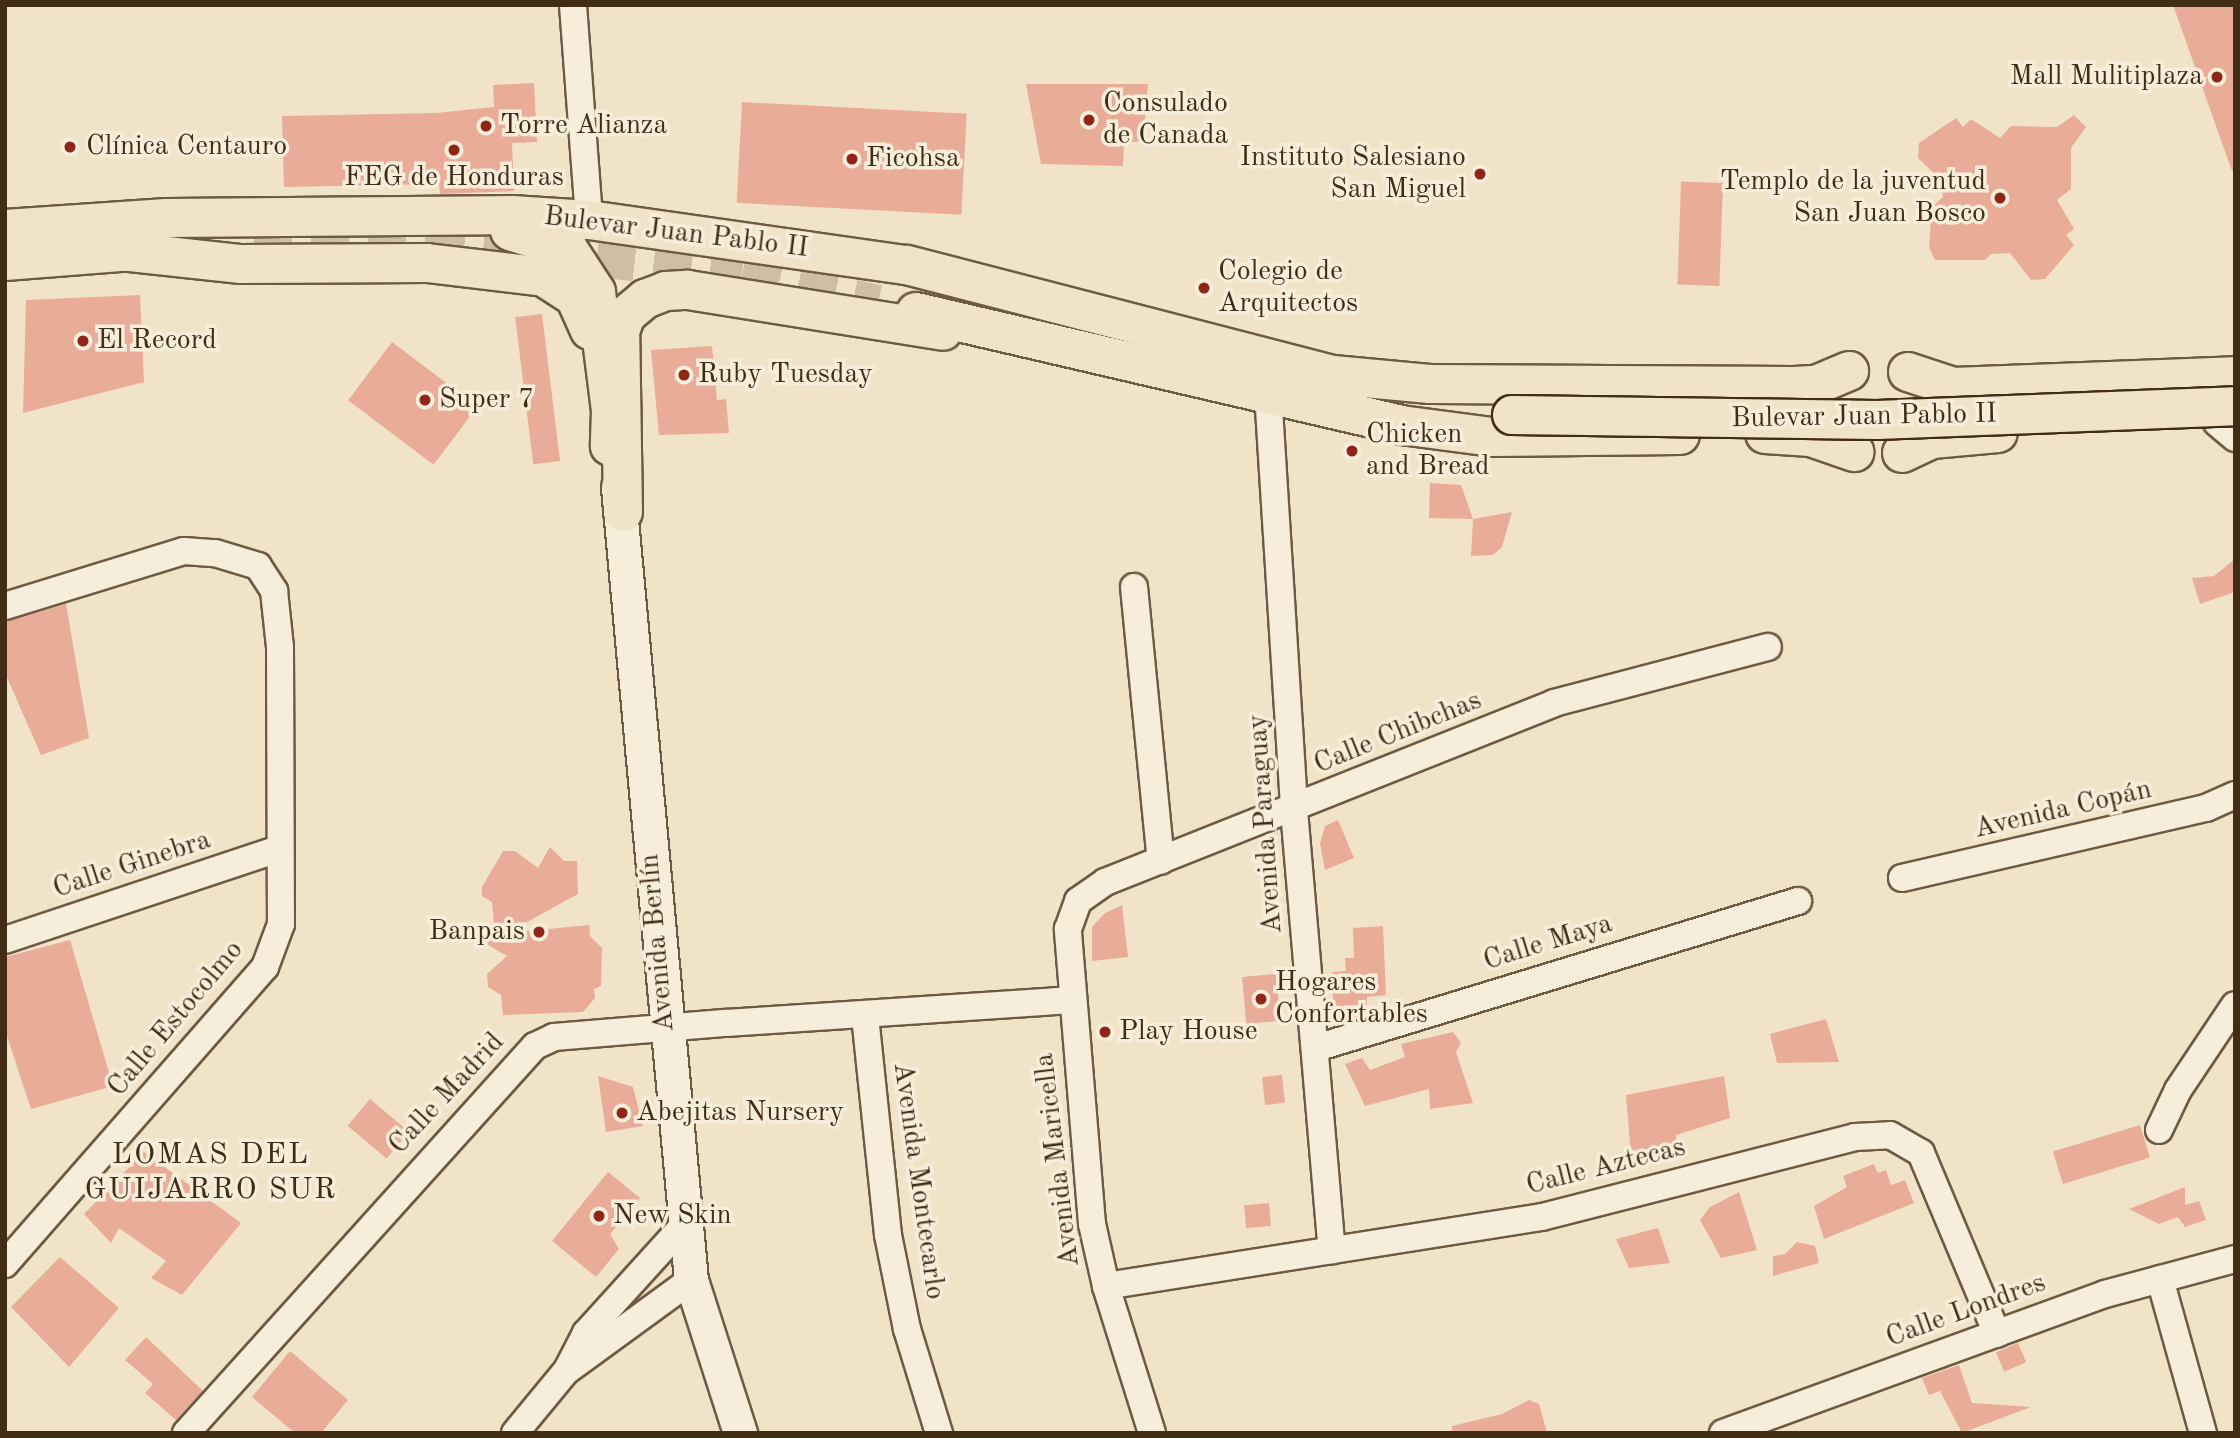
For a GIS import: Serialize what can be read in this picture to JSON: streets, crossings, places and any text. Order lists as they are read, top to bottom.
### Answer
{
  "streets": {
    "main road": ["Bulevar Juan Pablo II"],
    "street": [
      "Calle Chibchas",
      "Avenida Copán",
      "Avenida Paraguay",
      "Calle Ginebra",
      "Avenida Berlín",
      "Calle Maya",
      "Calle Estocolmo",
      "Calle Madrid",
      "Avenida Maricella",
      "Calle Aztecas",
      "Avenida Montecarlo",
      "Calle Londres"
    ]
  },
  "crossings": [
    ["Bulevar Juan Pablo II", "Avenida Paraguay"],
    ["Calle Chibchas", "Avenida Paraguay"],
    ["Calle Chibchas", "Calle Madrid"],
    ["Calle Chibchas", "Avenida Maricella"],
    ["Avenida Paraguay", "Calle Maya"],
    ["Avenida Paraguay", "Calle Aztecas"],
    ["Calle Ginebra", "Calle Estocolmo"],
    ["Avenida Berlín", "Calle Madrid"],
    ["Calle Madrid", "Avenida Maricella"],
    ["Calle Madrid", "Avenida Montecarlo"],
    ["Avenida Maricella", "Calle Aztecas"],
    ["Calle Aztecas", "Calle Londres"]
  ],
  "districts": ["LOMAS DEL GUIJARRO SUR"],
  "places": [
    "Mall Mulitiplaza",
    "Consulado de Canada",
    "Torre Alianza",
    "Clínica Centauro",
    "FEG de Honduras",
    "Ficohsa",
    "Instituto Salesiano San Miguel",
    "Templo de la juventud San Juan Bosco",
    "Colegio de Arquitectos",
    "El Record",
    "Ruby Tuesday",
    "Super 7",
    "Chicken and Bread",
    "Banpais",
    "Hogares Confortables",
    "Play House",
    "Abejitas Nursery",
    "New Skin"
  ]
}
